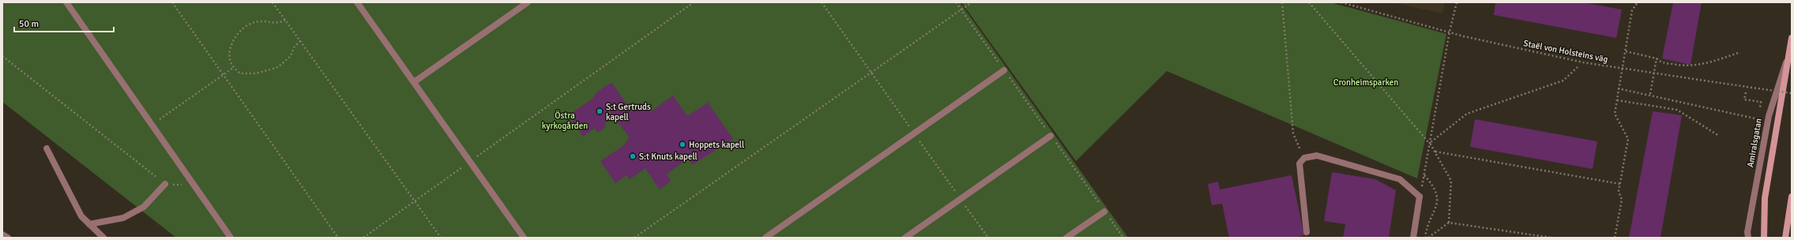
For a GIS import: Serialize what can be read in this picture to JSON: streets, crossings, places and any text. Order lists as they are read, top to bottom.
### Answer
{
  "streets": {
    "street": ["Amiralsgatan"],
    "path": ["Staël von Holsteins väg"]
  },
  "parks": ["Cronheimsparken", "Östra kyrkogården"],
  "places": ["S:t Gertruds kapell", "Hoppets kapell", "S:t Knuts kapell"],
  "scale_bar": "50 m"
}
